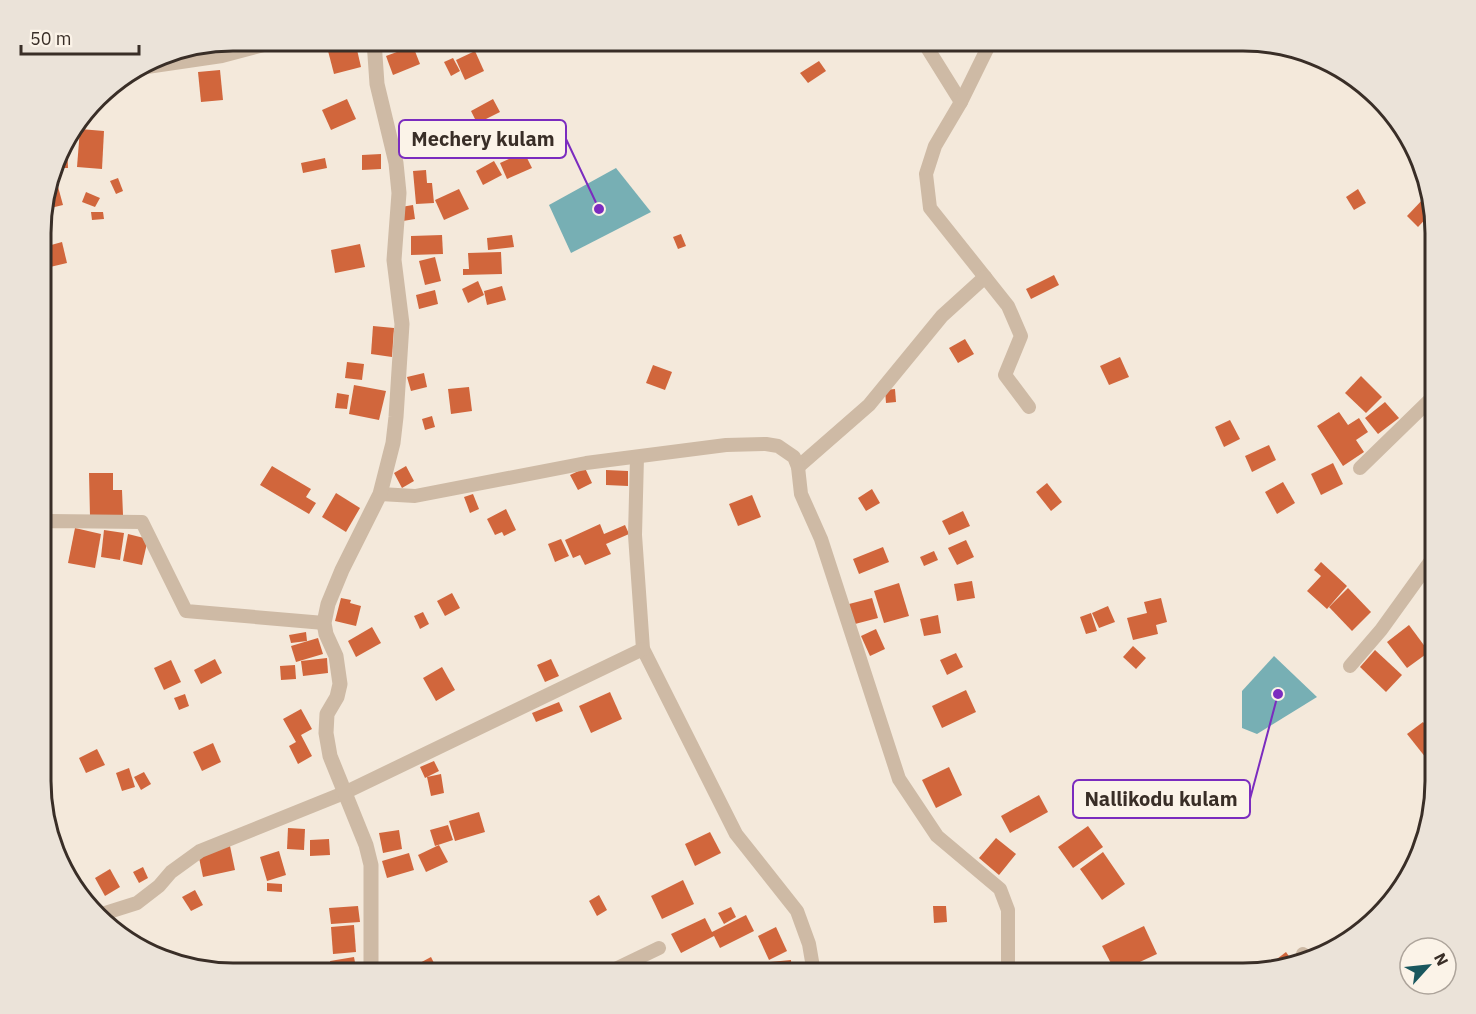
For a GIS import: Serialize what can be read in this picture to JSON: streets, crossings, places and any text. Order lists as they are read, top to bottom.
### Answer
{
  "places": ["Mechery kulam", "Nallikodu kulam"],
  "scale_bar": "50 m",
  "north": "top right"
}
